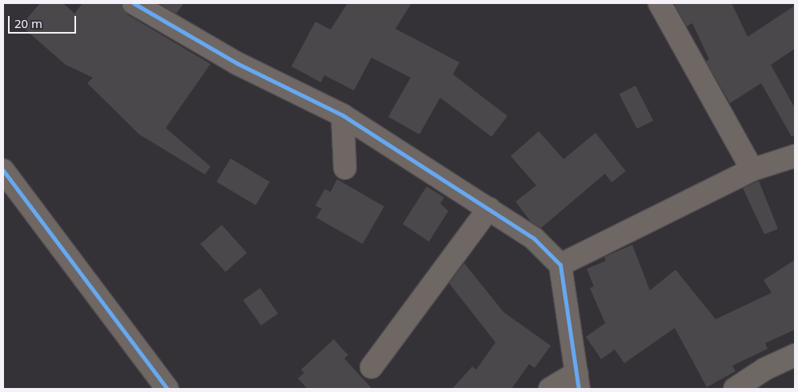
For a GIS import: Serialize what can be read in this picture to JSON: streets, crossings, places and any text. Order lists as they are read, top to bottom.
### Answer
{
  "scale_bar": "20 m"
}
